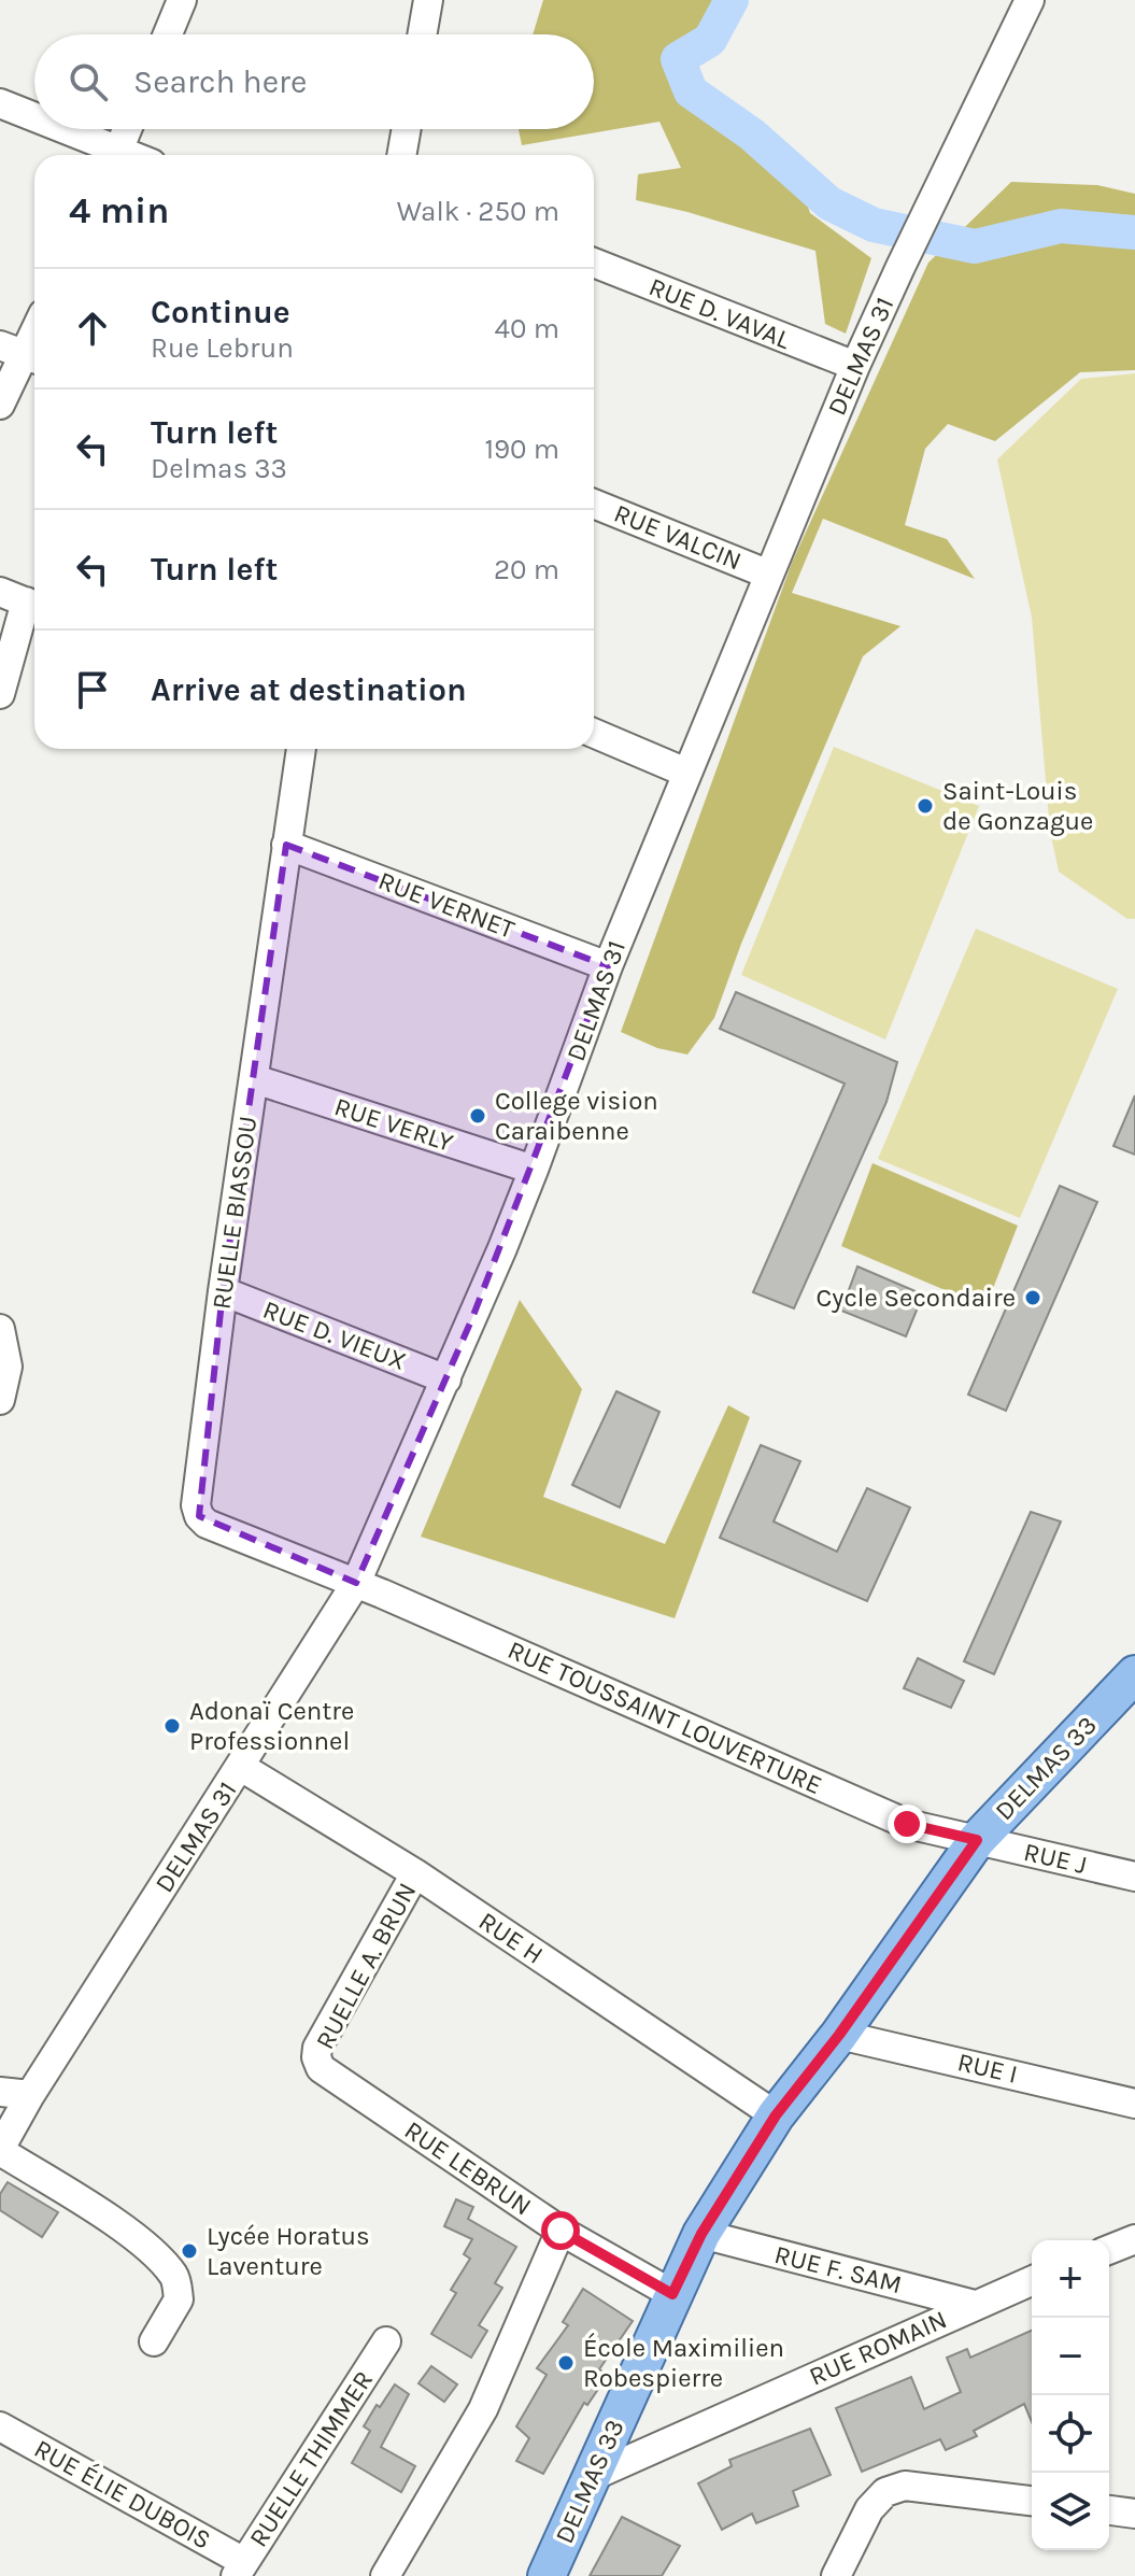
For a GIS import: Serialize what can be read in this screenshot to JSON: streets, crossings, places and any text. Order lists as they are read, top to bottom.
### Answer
{
  "streets": {
    "main road": ["DELMAS 33"],
    "street": [
      "RUE D. VAVAL",
      "DELMAS 31",
      "RUE VALCIN",
      "RUE VERNET",
      "RUE VERLY",
      "RUELLE BIASSOU",
      "RUE D. VIEUX",
      "RUE TOUSSAINT LOUVERTURE",
      "RUE J",
      "RUE H",
      "RUELLE A. BRUN",
      "RUE I",
      "RUE LEBRUN",
      "RUE F. SAM",
      "RUE ROMAIN",
      "RUELLE THIMMER",
      "RUE ÉLIE DUBOIS"
    ]
  },
  "crossings": [
    ["RUE D. VAVAL", "DELMAS 31"],
    ["DELMAS 31", "RUE VALCIN"],
    ["DELMAS 31", "RUE VERNET"],
    ["DELMAS 31", "RUE VERLY"],
    ["DELMAS 31", "RUELLE BIASSOU"],
    ["DELMAS 31", "RUE D. VIEUX"],
    ["DELMAS 31", "RUE TOUSSAINT LOUVERTURE"],
    ["DELMAS 31", "RUE H"],
    ["RUE VERNET", "RUELLE BIASSOU"],
    ["RUE VERLY", "RUELLE BIASSOU"],
    ["RUELLE BIASSOU", "RUE D. VIEUX"],
    ["RUELLE BIASSOU", "RUE TOUSSAINT LOUVERTURE"],
    ["RUE TOUSSAINT LOUVERTURE", "DELMAS 33"],
    ["RUE TOUSSAINT LOUVERTURE", "RUE J"],
    ["DELMAS 33", "RUE J"],
    ["DELMAS 33", "RUE H"],
    ["DELMAS 33", "RUE I"],
    ["DELMAS 33", "RUE LEBRUN"],
    ["DELMAS 33", "RUE F. SAM"],
    ["DELMAS 33", "RUE ROMAIN"],
    ["RUE H", "RUELLE A. BRUN"],
    ["RUELLE A. BRUN", "RUE LEBRUN"],
    ["RUE F. SAM", "RUE ROMAIN"],
    ["RUELLE THIMMER", "RUE ÉLIE DUBOIS"]
  ],
  "places": [
    "Saint-Louis de Gonzague",
    "College vision Caraibenne",
    "Cycle Secondaire",
    "Adonaï Centre Professionnel",
    "Lycée Horatus Laventure",
    "École Maximilien Robespierre"
  ],
  "page": {
    "search": "Search here",
    "heading": ["4 min", "Walk · 250 m"],
    "list": [
      ["Continue", "Rue Lebrun", "40 m"],
      ["Turn left", "Delmas 33", "190 m"],
      ["Turn left", "20 m"],
      "Arrive at destination"
    ],
    "map_buttons": ["+", "−"]
  }
}
